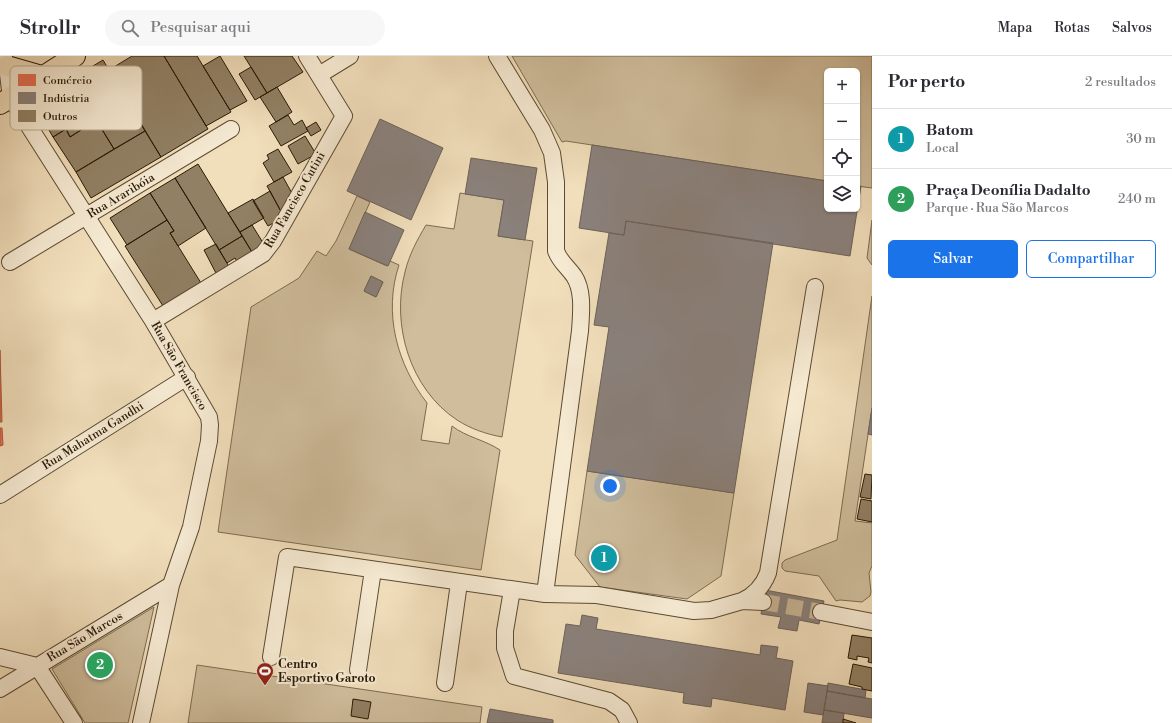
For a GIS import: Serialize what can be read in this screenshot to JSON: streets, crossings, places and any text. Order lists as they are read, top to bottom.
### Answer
{
  "streets": {
    "street": [
      "Rua Araribóia",
      "Rua Fancisco Cutini",
      "Rua São Francisco",
      "Rua Mahatma Gandhi",
      "Rua São Marcos"
    ]
  },
  "crossings": [
    ["Rua Araribóia", "Rua São Francisco"],
    ["Rua Fancisco Cutini", "Rua São Francisco"],
    ["Rua São Francisco", "Rua Mahatma Gandhi"],
    ["Rua São Francisco", "Rua São Marcos"]
  ],
  "places": {
    "sports": ["Centro Esportivo Garoto"]
  },
  "legend": ["Comércio", "Indústria", "Outros"],
  "page": {
    "header": "Strollr",
    "search": "Pesquisar aqui",
    "nav": ["Mapa", "Rotas", "Salvos"],
    "heading": ["Por perto", "2 resultados"],
    "map_buttons": ["+", "−"],
    "list": [
      {
        "mark": "1",
        "name": "Batom",
        "note": "Local",
        "value": "30 m"
      },
      {
        "mark": "2",
        "name": "Praça Deonília Dadalto",
        "note": "Parque · Rua São Marcos",
        "value": "240 m"
      }
    ],
    "buttons": ["Salvar", "Compartilhar"],
    "pins": ["1", "2"]
  }
}
